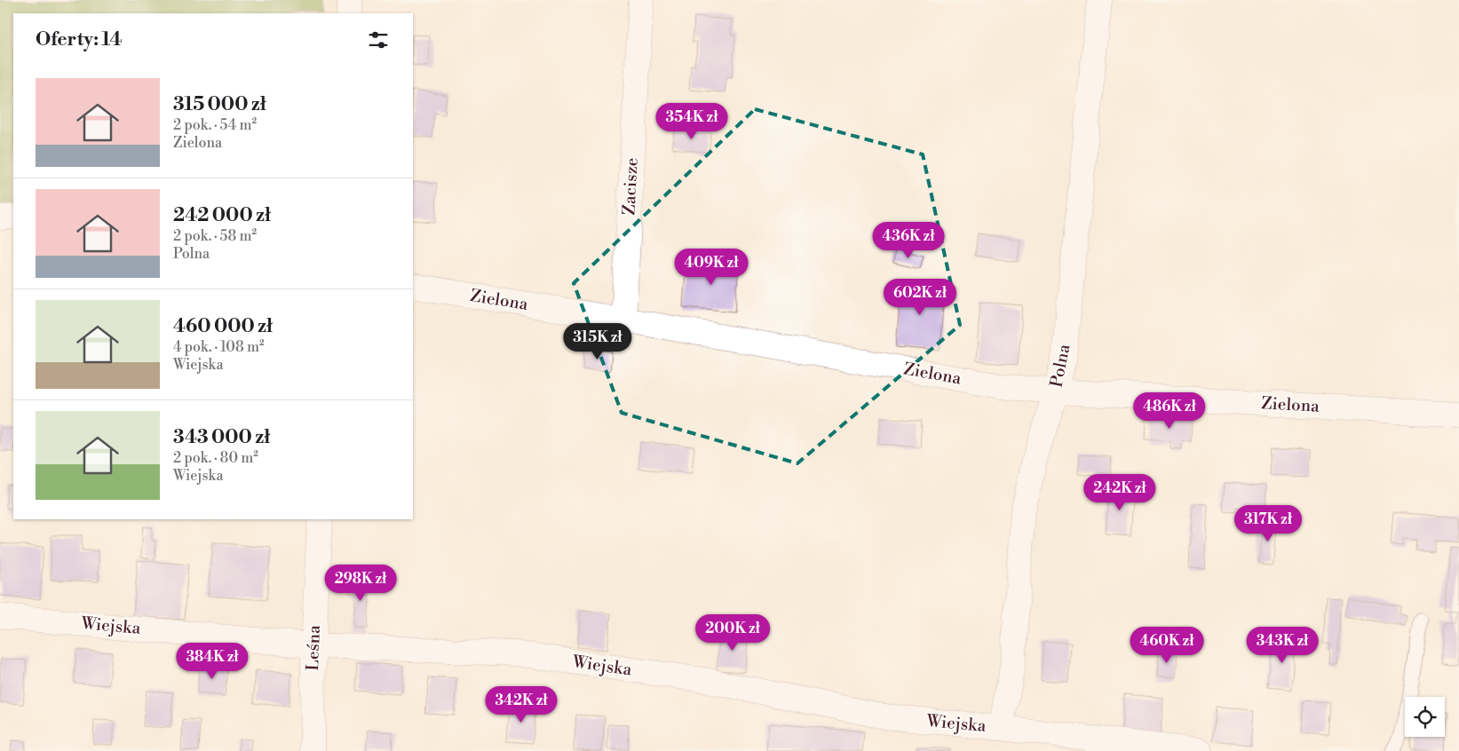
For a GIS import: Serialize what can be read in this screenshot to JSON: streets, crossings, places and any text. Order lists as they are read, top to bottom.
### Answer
{
  "streets": {
    "street": [
      "Zacisze",
      "Zielona",
      "Polna",
      "Wiejska",
      "Leśna"
    ]
  },
  "crossings": [
    ["Zacisze", "Zielona"],
    ["Zielona", "Polna"],
    ["Polna", "Wiejska"],
    ["Wiejska", "Leśna"]
  ],
  "page": {
    "heading": "Oferty: 14",
    "list": [
      {
        "name": "315 000 zł",
        "note": "2 pok. · 54 m² · Zielona"
      },
      {
        "name": "242 000 zł",
        "note": "2 pok. · 58 m² · Polna"
      },
      {
        "name": "460 000 zł",
        "note": "4 pok. · 108 m² · Wiejska"
      },
      {
        "name": "343 000 zł",
        "note": "2 pok. · 80 m² · Wiejska"
      }
    ],
    "price": [
      "354K zł",
      "436K zł",
      "409K zł",
      "602K zł",
      "315K zł",
      "486K zł",
      "242K zł",
      "317K zł",
      "298K zł",
      "200K zł",
      "460K zł",
      "343K zł",
      "384K zł",
      "342K zł"
    ]
  }
}
